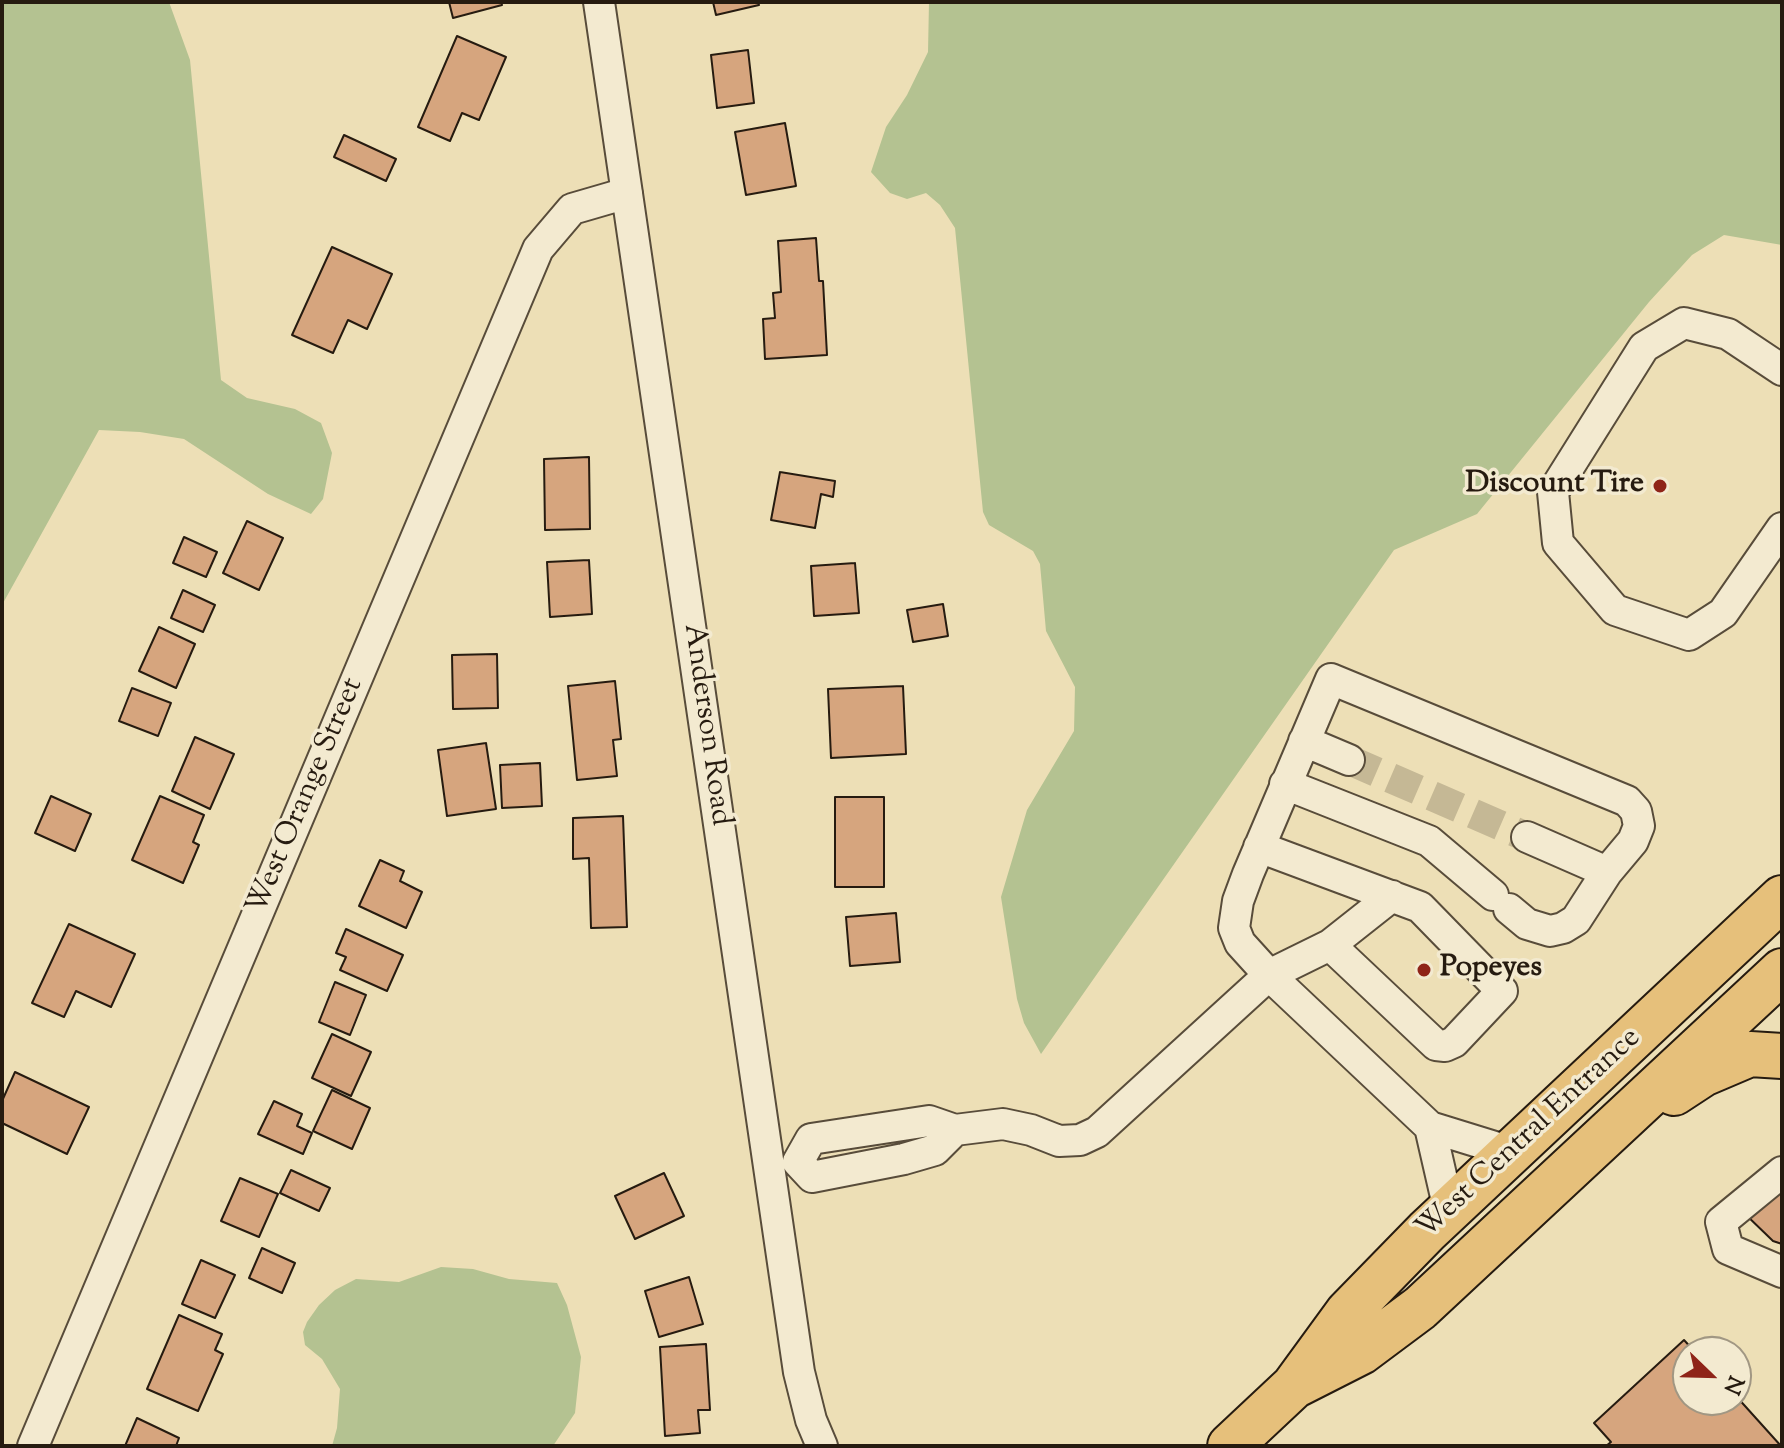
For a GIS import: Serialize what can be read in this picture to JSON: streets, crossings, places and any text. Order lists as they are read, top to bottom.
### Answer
{
  "streets": {
    "highway": ["West Central Entrance"],
    "street": ["Anderson Road", "West Orange Street"]
  },
  "crossings": [
    ["Anderson Road", "West Orange Street"]
  ],
  "places": ["Discount Tire", "Popeyes"],
  "north": "bottom right"
}
